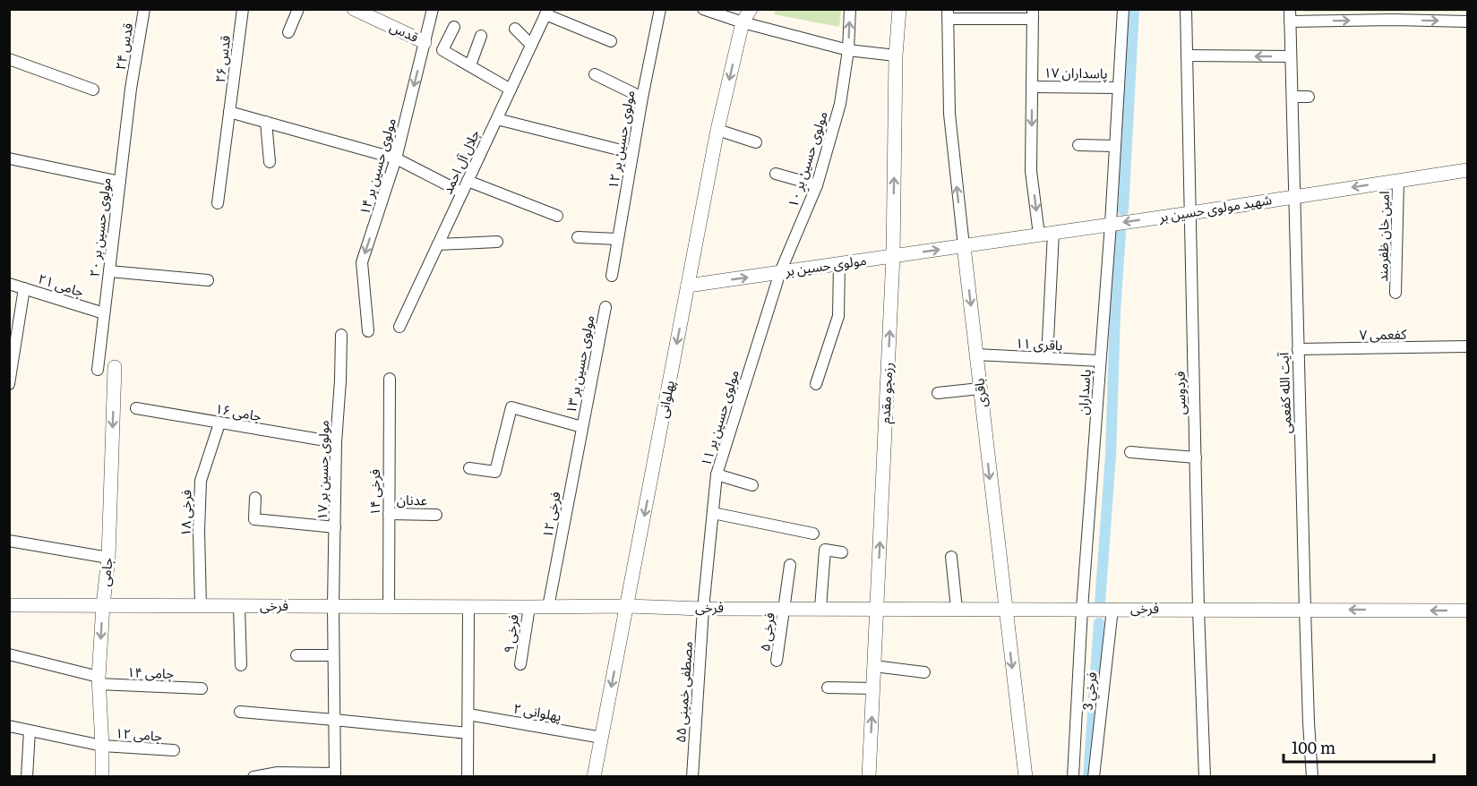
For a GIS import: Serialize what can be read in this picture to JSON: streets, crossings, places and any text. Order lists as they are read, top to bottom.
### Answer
{
  "streets": {
    "street": [
      "قدس",
      "قدس ۲۴",
      "قدس ۲۶",
      "پاسداران ۱۷",
      "مولوی حسین بر ۱۲",
      "مولوی حسین بر ۱۰",
      "جلال آل احمد",
      "مولوی حسین بر ۱۴",
      "شهید مولوی حسین بر",
      "مولوی حسین بر ۲۰",
      "امین خان ظفرمند",
      "مولوی حسین بر",
      "جامی ۲۱",
      "کفعمی ۷",
      "باقری ۱۱",
      "مولوی حسین بر ۱۳",
      "پاسداران",
      "رزمجو مقدم",
      "باقری",
      "فردوسی",
      "آیت الله کفعمی",
      "پهلوانی",
      "جامی ۱۶",
      "مولوی حسین بر ۱۱",
      "مولوی حسین بر ۱۷",
      "فرخی ۱۴",
      "عدنان",
      "فرخی ۱۸",
      "فرخی ۱۲",
      "جامی",
      "فرخی",
      "فرخی ۵",
      "فرخی ۹",
      "جامی ۱۴",
      "فرخي 3",
      "مصطفی خمینی ۵۵",
      "پهلوانی ۲",
      "جامی ۱۲"
    ]
  },
  "crossings": [
    ["قدس", "مولوی حسین بر ۱۴"],
    ["قدس ۲۴", "مولوی حسین بر ۲۰"],
    ["پاسداران ۱۷", "پاسداران"],
    ["مولوی حسین بر ۱۰", "مولوی حسین بر"],
    ["مولوی حسین بر ۱۰", "مولوی حسین بر ۱۱"],
    ["شهید مولوی حسین بر", "امین خان ظفرمند"],
    ["شهید مولوی حسین بر", "مولوی حسین بر"],
    ["شهید مولوی حسین بر", "پاسداران"],
    ["شهید مولوی حسین بر", "باقری"],
    ["شهید مولوی حسین بر", "فردوسی"],
    ["شهید مولوی حسین بر", "آیت الله کفعمی"],
    ["مولوی حسین بر ۲۰", "جامی ۲۱"],
    ["مولوی حسین بر", "رزمجو مقدم"],
    ["مولوی حسین بر", "باقری"],
    ["مولوی حسین بر", "پهلوانی"],
    ["مولوی حسین بر", "مولوی حسین بر ۱۱"],
    ["کفعمی ۷", "آیت الله کفعمی"],
    ["باقری ۱۱", "پاسداران"],
    ["باقری ۱۱", "باقری"],
    ["مولوی حسین بر ۱۳", "فرخی ۱۲"],
    ["پاسداران", "فرخی"],
    ["رزمجو مقدم", "فرخی"],
    ["باقری", "فرخی"],
    ["فردوسی", "فرخی"],
    ["آیت الله کفعمی", "فرخی"],
    ["پهلوانی", "فرخی"],
    ["پهلوانی", "پهلوانی ۲"],
    ["جامی ۱۶", "مولوی حسین بر ۱۷"],
    ["جامی ۱۶", "فرخی ۱۸"],
    ["مولوی حسین بر ۱۱", "فرخی"],
    ["مولوی حسین بر ۱۱", "مصطفی خمینی ۵۵"],
    ["مولوی حسین بر ۱۷", "فرخی"],
    ["فرخی ۱۴", "عدنان"],
    ["فرخی ۱۴", "فرخی"],
    ["فرخی ۱۸", "فرخی"],
    ["فرخی ۱۲", "فرخی"],
    ["جامی", "فرخی"],
    ["جامی", "جامی ۱۴"],
    ["جامی", "جامی ۱۲"],
    ["فرخی", "فرخی ۵"],
    ["فرخی", "فرخی ۹"],
    ["فرخی", "فرخي 3"],
    ["فرخی", "مصطفی خمینی ۵۵"]
  ],
  "one_way": [
    "مولوی حسین بر ۱۴",
    "شهید مولوی حسین بر",
    "مولوی حسین بر",
    "رزمجو مقدم",
    "پهلوانی",
    "جامی"
  ],
  "scale_bar": "100 m"
}
